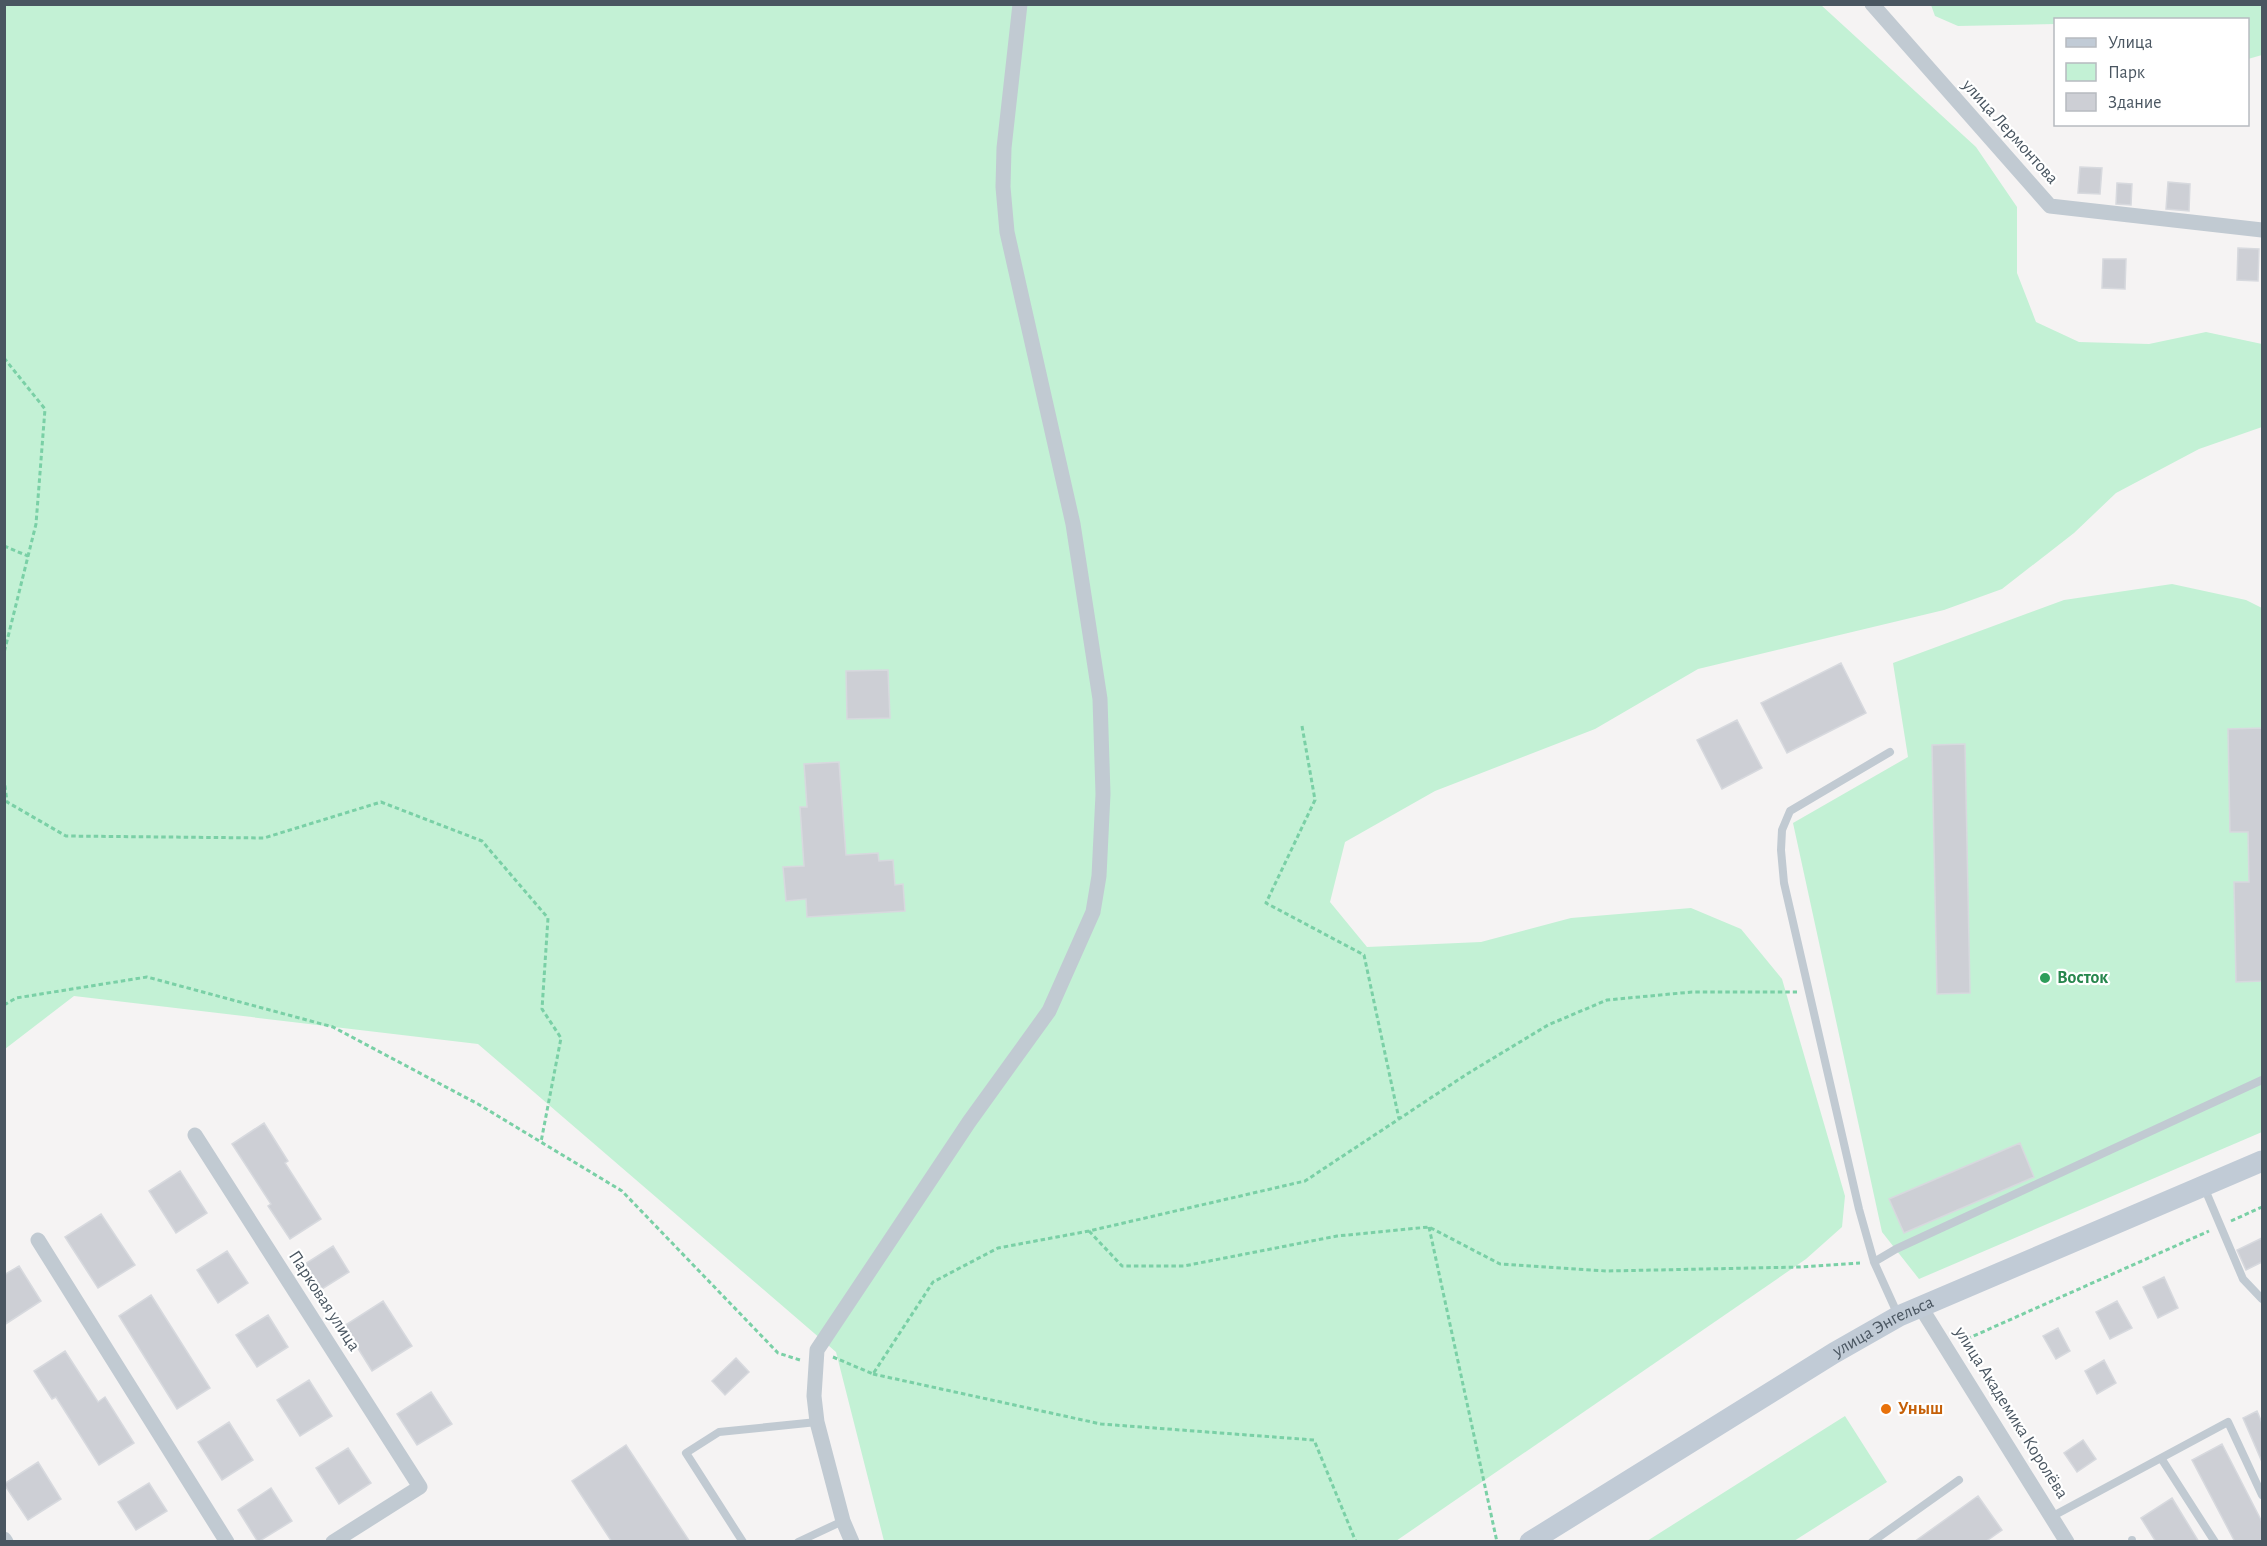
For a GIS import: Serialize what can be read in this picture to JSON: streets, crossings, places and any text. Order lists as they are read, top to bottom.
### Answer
{
  "streets": {
    "main road": ["улица Энгельса"],
    "street": ["улица Лермонтова", "Парковая улица", "улица Академика Королёва"]
  },
  "crossings": [
    ["улица Энгельса", "улица Академика Королёва"]
  ],
  "places": ["Восток", "Уныш"],
  "legend": ["Улица", "Парк", "Здание"]
}
